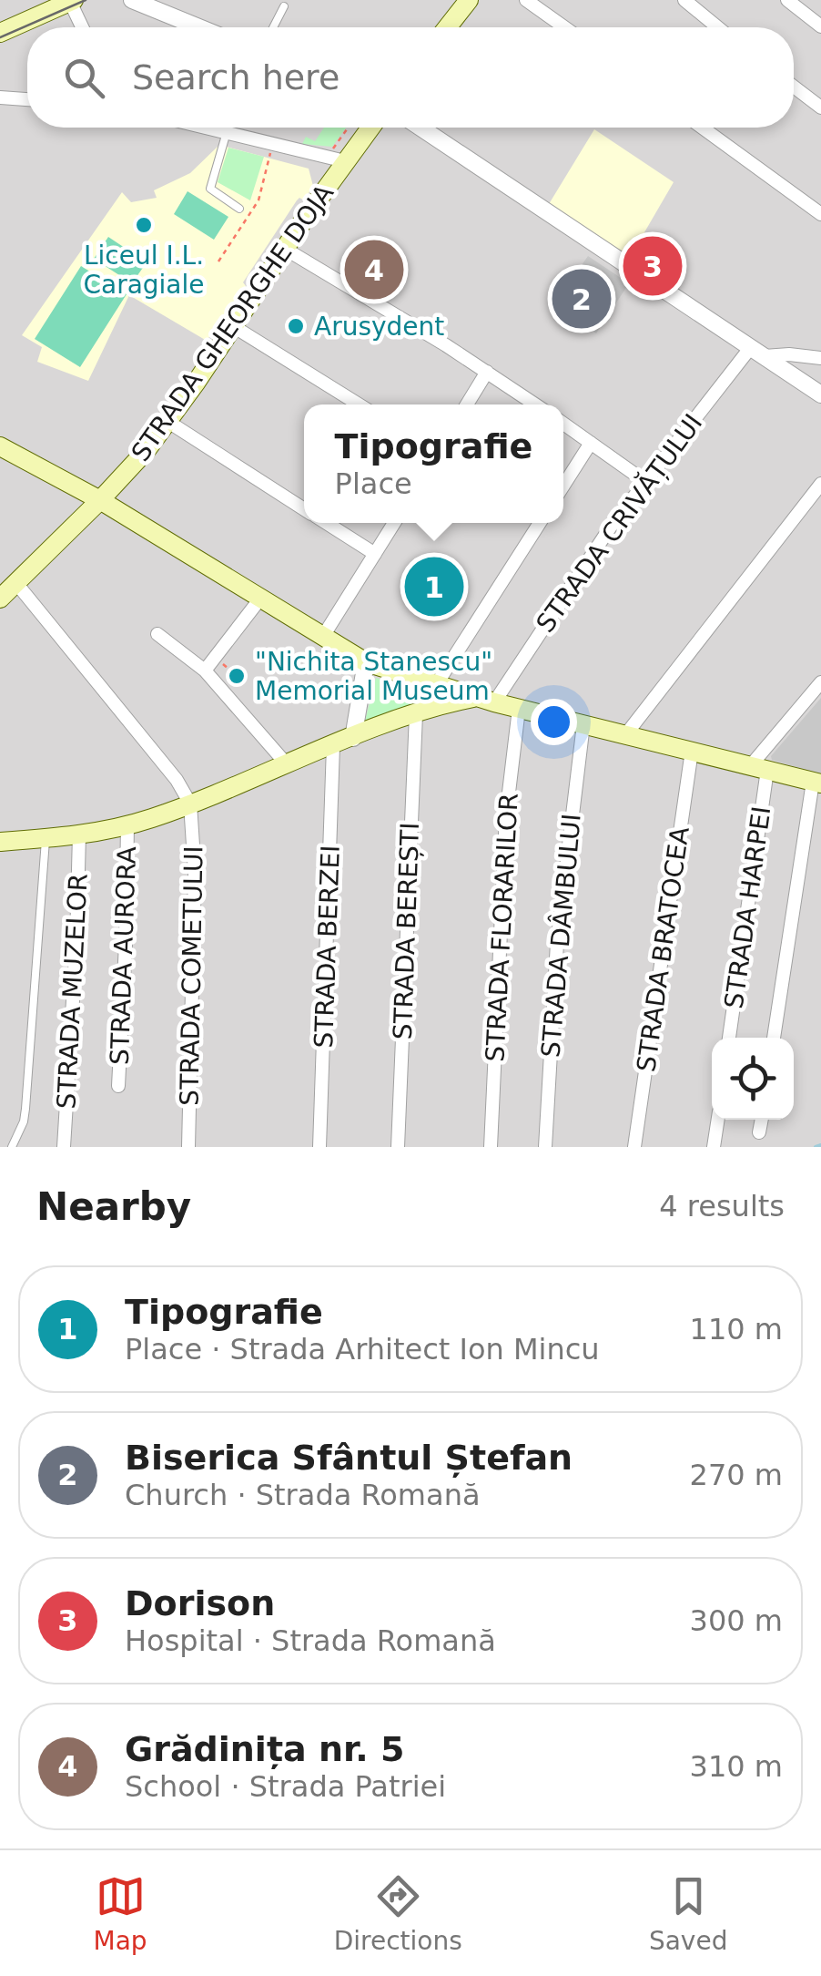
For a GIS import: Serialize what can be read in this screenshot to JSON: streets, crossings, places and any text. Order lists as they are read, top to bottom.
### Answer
{
  "streets": {
    "main road": ["STRADA GHEORGHE DOJA"],
    "street": [
      "STRADA CRIVĂȚULUI",
      "STRADA HARPEI",
      "STRADA FLORARILOR",
      "STRADA BEREȘTI",
      "STRADA DÂMBULUI",
      "STRADA BERZEI",
      "STRADA BRATOCEA",
      "STRADA AURORA",
      "STRADA COMETULUI",
      "STRADA MUZELOR"
    ]
  },
  "places": ["Liceul I.L. Caragiale", "Arusydent", "\"Nichita Stanescu\" Memorial Museum"],
  "page": {
    "search": "Search here",
    "pins": [
      "3",
      "4",
      "2",
      "1"
    ],
    "popup": ["Tipografie", "Place"],
    "heading": ["Nearby", "4 results"],
    "list": [
      {
        "mark": "1",
        "name": "Tipografie",
        "note": "Place · Strada Arhitect Ion Mincu",
        "value": "110 m"
      },
      {
        "mark": "2",
        "name": "Biserica Sfântul Ștefan",
        "note": "Church · Strada Romană",
        "value": "270 m"
      },
      {
        "mark": "3",
        "name": "Dorison",
        "note": "Hospital · Strada Romană",
        "value": "300 m"
      },
      {
        "mark": "4",
        "name": "Grădinița nr. 5",
        "note": "School · Strada Patriei",
        "value": "310 m"
      }
    ],
    "nav": ["Map", "Directions", "Saved"]
  }
}
